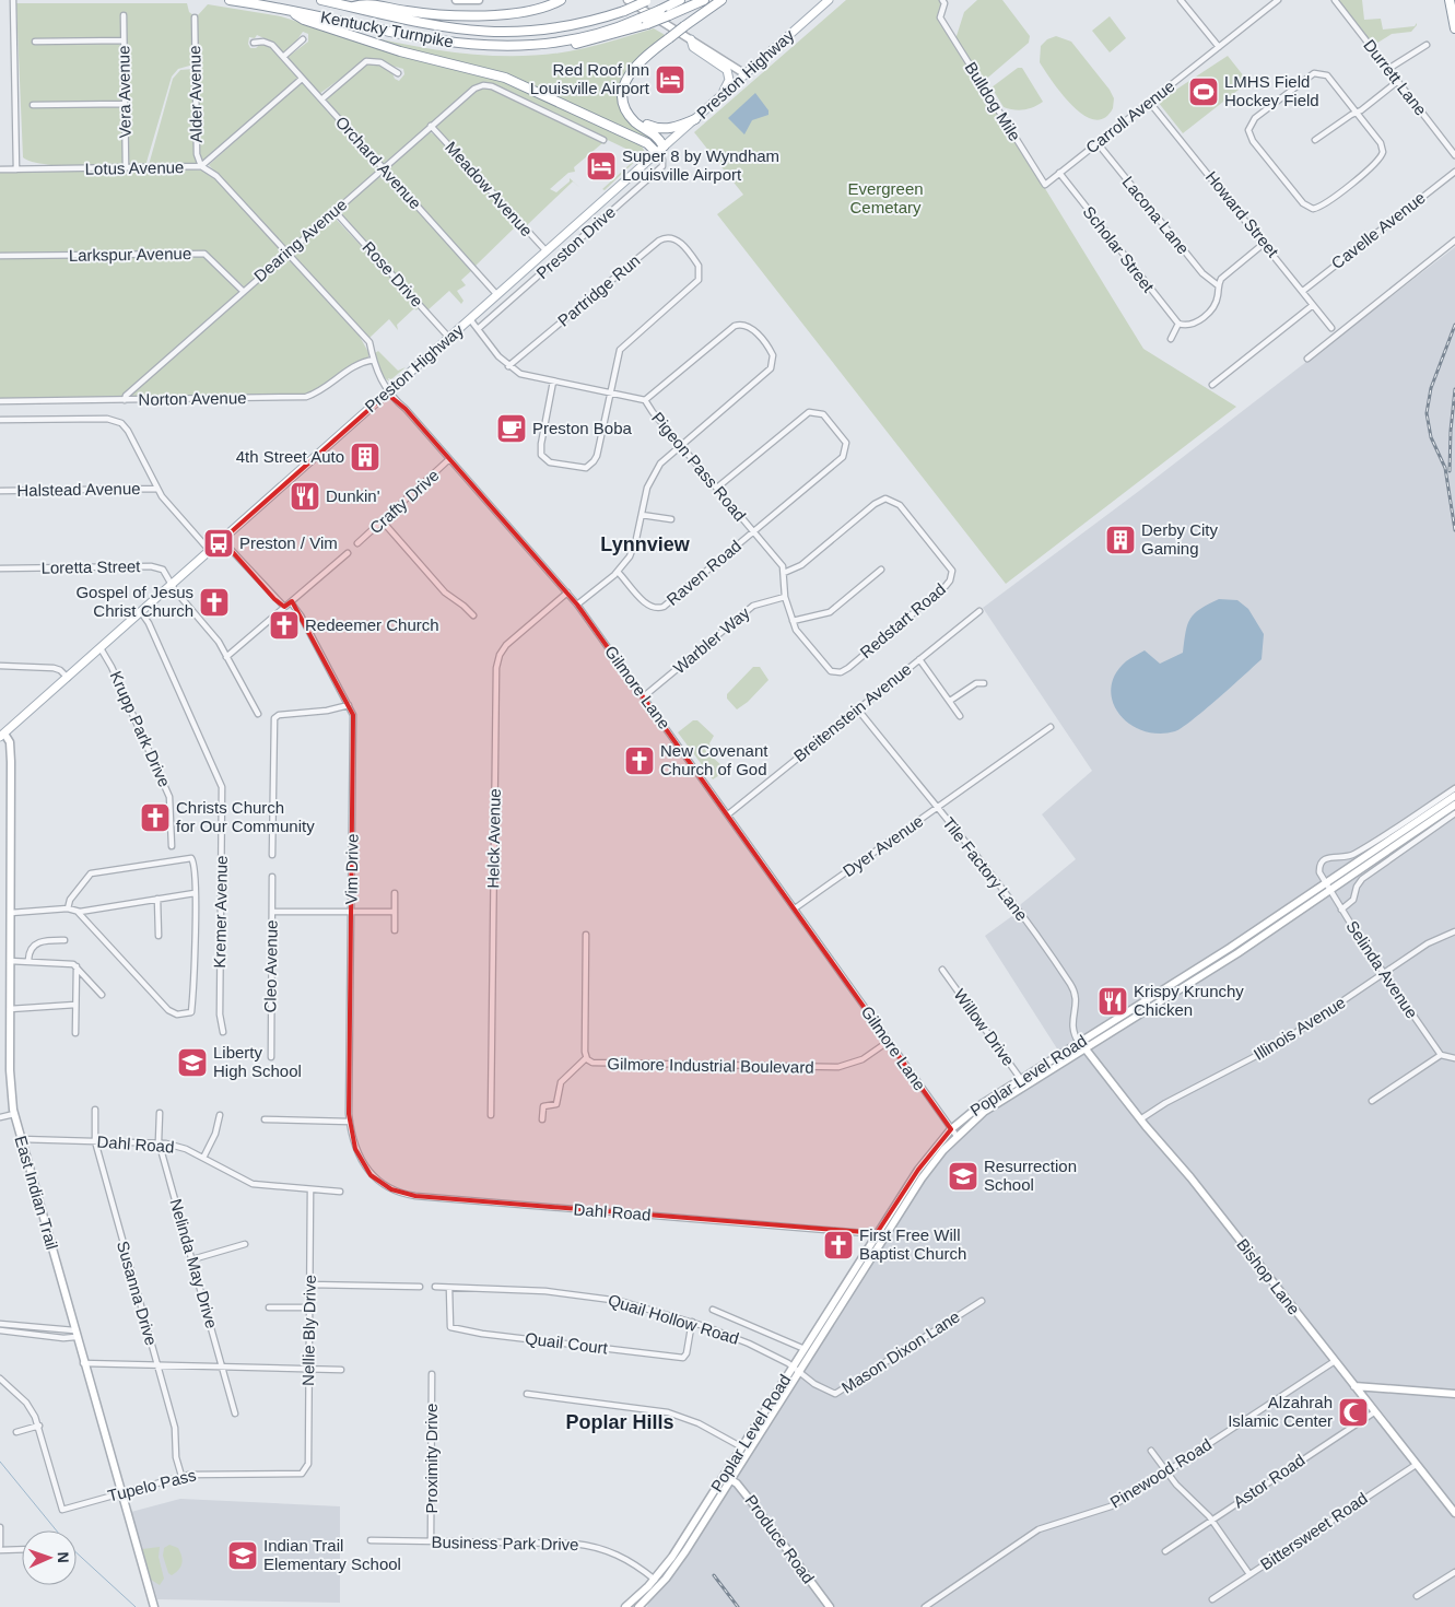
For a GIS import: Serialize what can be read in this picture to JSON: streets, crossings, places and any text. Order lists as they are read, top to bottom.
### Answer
{
  "streets": {
    "highway": ["Kentucky Turnpike"],
    "main road": [
      "Preston Highway",
      "Poplar Level Road",
      "East Indian Trail",
      "Bishop Lane",
      "Produce Road"
    ],
    "street": [
      "Durrett Lane",
      "Vera Avenue",
      "Alder Avenue",
      "Bulldog Mile",
      "Carroll Avenue",
      "Orchard Avenue",
      "Lotus Avenue",
      "Meadow Avenue",
      "Howard Street",
      "Lacona Lane",
      "Cavelle Avenue",
      "Dearing Avenue",
      "Preston Drive",
      "Scholar Street",
      "Larkspur Avenue",
      "Rose Drive",
      "Partridge Run",
      "Norton Avenue",
      "Pigeon Pass Road",
      "Halstead Avenue",
      "Crafty Drive",
      "Loretta Street",
      "Raven Road",
      "Redstart Road",
      "Warbler Way",
      "Gilmore Lane",
      "Breitenstein Avenue",
      "Krupp Park Drive",
      "Helck Avenue",
      "Dyer Avenue",
      "Vim Drive",
      "Tile Factory Lane",
      "Kremer Avenue",
      "Cleo Avenue",
      "Selinda Avenue",
      "Willow Drive",
      "Illinois Avenue",
      "Gilmore Industrial Boulevard",
      "Dahl Road",
      "Nelinda May Drive",
      "Susanna Drive",
      "Quail Hollow Road",
      "Nellie Bly Drive",
      "Quail Court",
      "Mason Dixon Lane",
      "Proximity Drive",
      "Pinewood Road",
      "Astor Road",
      "Tupelo Pass",
      "Bittersweet Road",
      "Business Park Drive"
    ]
  },
  "crossings": [
    ["Preston Highway", "Alder Avenue"],
    ["Preston Highway", "Orchard Avenue"],
    ["Preston Highway", "Meadow Avenue"],
    ["Preston Highway", "Preston Drive"],
    ["Preston Highway", "Rose Drive"],
    ["Preston Highway", "Pigeon Pass Road"],
    ["Preston Highway", "Loretta Street"],
    ["Preston Highway", "Gilmore Lane"],
    ["Preston Highway", "Krupp Park Drive"],
    ["Preston Highway", "Kremer Avenue"],
    ["Preston Highway", "East Indian Trail"],
    ["Vera Avenue", "Lotus Avenue"],
    ["Alder Avenue", "Lotus Avenue"],
    ["Alder Avenue", "Dearing Avenue"],
    ["Alder Avenue", "Norton Avenue"],
    ["Alder Avenue", "Gilmore Lane"],
    ["Bulldog Mile", "Carroll Avenue"],
    ["Bulldog Mile", "Scholar Street"],
    ["Carroll Avenue", "Howard Street"],
    ["Carroll Avenue", "Lacona Lane"],
    ["Carroll Avenue", "Scholar Street"],
    ["Orchard Avenue", "Lotus Avenue"],
    ["Orchard Avenue", "Dearing Avenue"],
    ["Meadow Avenue", "Dearing Avenue"],
    ["Howard Street", "Cavelle Avenue"],
    ["Dearing Avenue", "Larkspur Avenue"],
    ["Dearing Avenue", "Rose Drive"],
    ["Dearing Avenue", "Norton Avenue"],
    ["Preston Drive", "Pigeon Pass Road"],
    ["Partridge Run", "Pigeon Pass Road"],
    ["Pigeon Pass Road", "Raven Road"],
    ["Pigeon Pass Road", "Redstart Road"],
    ["Crafty Drive", "Gilmore Lane"],
    ["Warbler Way", "Gilmore Lane"],
    ["Gilmore Lane", "Breitenstein Avenue"],
    ["Gilmore Lane", "Helck Avenue"],
    ["Gilmore Lane", "Dyer Avenue"],
    ["Gilmore Lane", "Gilmore Industrial Boulevard"],
    ["Gilmore Lane", "Poplar Level Road"],
    ["Breitenstein Avenue", "Tile Factory Lane"],
    ["Dyer Avenue", "Tile Factory Lane"],
    ["Vim Drive", "Dahl Road"],
    ["Tile Factory Lane", "Poplar Level Road"],
    ["Tile Factory Lane", "Bishop Lane"],
    ["Selinda Avenue", "Illinois Avenue"],
    ["Selinda Avenue", "Poplar Level Road"],
    ["Willow Drive", "Poplar Level Road"],
    ["Illinois Avenue", "Bishop Lane"],
    ["Poplar Level Road", "Dahl Road"],
    ["Poplar Level Road", "Bishop Lane"],
    ["Poplar Level Road", "Quail Hollow Road"],
    ["Poplar Level Road", "Mason Dixon Lane"],
    ["Poplar Level Road", "Produce Road"],
    ["Poplar Level Road", "Business Park Drive"],
    ["Dahl Road", "East Indian Trail"],
    ["Dahl Road", "Nelinda May Drive"],
    ["Dahl Road", "Susanna Drive"],
    ["Dahl Road", "Nellie Bly Drive"],
    ["East Indian Trail", "Tupelo Pass"],
    ["Bishop Lane", "Pinewood Road"],
    ["Bishop Lane", "Astor Road"],
    ["Bishop Lane", "Bittersweet Road"],
    ["Susanna Drive", "Tupelo Pass"],
    ["Quail Hollow Road", "Quail Court"],
    ["Quail Hollow Road", "Mason Dixon Lane"],
    ["Nellie Bly Drive", "Tupelo Pass"],
    ["Proximity Drive", "Business Park Drive"]
  ],
  "districts": ["Lynnview", "Poplar Hills"],
  "parks": ["Evergreen Cemetary"],
  "places": {
    "hotel": ["Red Roof Inn Louisville Airport", "Super 8 by Wyndham Louisville Airport"],
    "sports": ["LMHS Field Hockey Field"],
    "cafe": ["Preston Boba"],
    "building": ["4th Street Auto", "Derby City Gaming"],
    "restaurant": ["Dunkin'", "Krispy Krunchy Chicken"],
    "bus stop": ["Preston / Vim"],
    "church": [
      "Gospel of Jesus Christ Church",
      "Redeemer Church",
      "New Covenant Church of God",
      "Christs Church for Our Community",
      "First Free Will Baptist Church"
    ],
    "school or university": ["Liberty High School", "Resurrection School", "Indian Trail Elementary School"],
    "mosque": ["Alzahrah Islamic Center"]
  },
  "north": "right"
}
